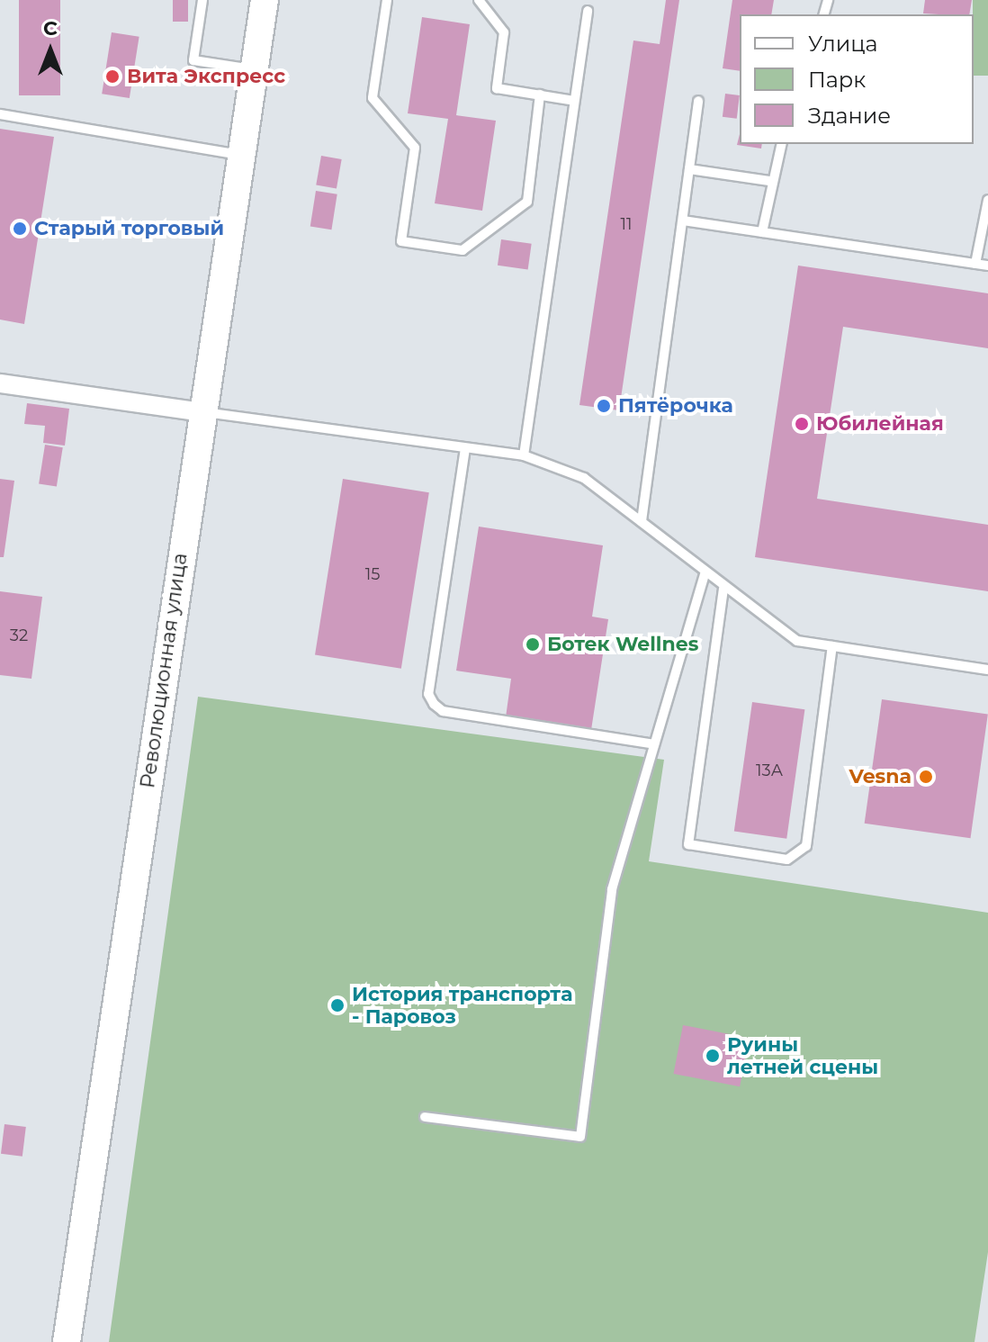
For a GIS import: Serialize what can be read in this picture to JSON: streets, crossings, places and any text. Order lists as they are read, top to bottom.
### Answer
{
  "streets": {
    "main road": ["Революционная улица"]
  },
  "places": [
    "Вита Экспресс",
    "Старый торговый",
    "Пятёрочка",
    "Юбилейная",
    "Ботек Wellnes",
    "Vesna",
    "История транспорта - Паровоз",
    "Руины летней сцены"
  ],
  "house_numbers": [
    "11",
    "15",
    "32",
    "13А"
  ],
  "legend": ["Улица", "Парк", "Здание"],
  "north": "top"
}
